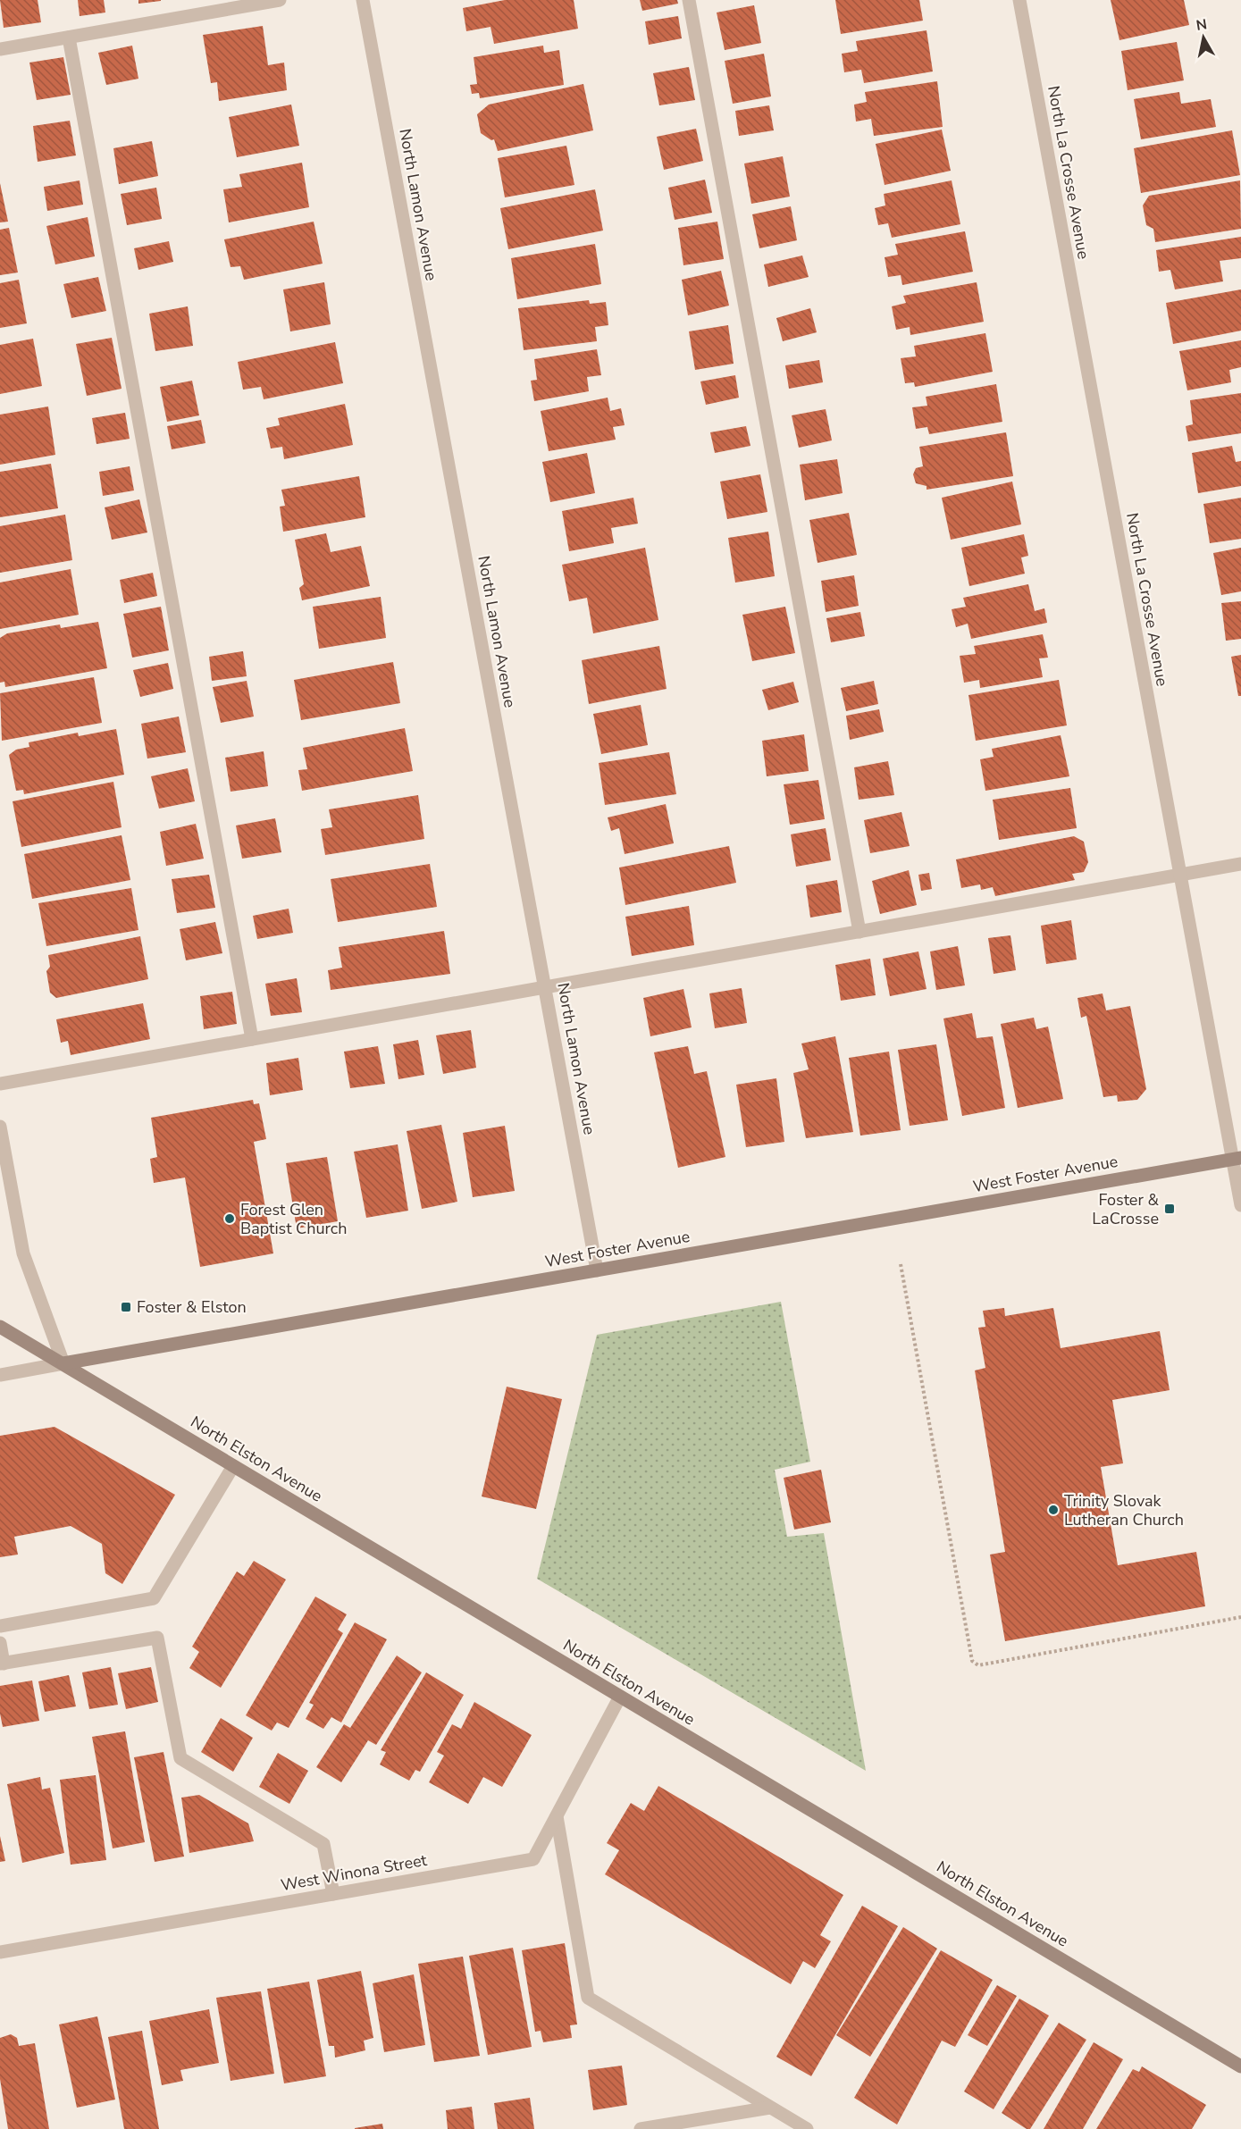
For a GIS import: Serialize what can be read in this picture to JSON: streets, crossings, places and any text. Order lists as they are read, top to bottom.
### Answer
{
  "streets": {
    "main road": ["West Foster Avenue", "North Elston Avenue"],
    "street": ["North La Crosse Avenue", "North Lamon Avenue", "West Winona Street"]
  },
  "crossings": [
    ["North La Crosse Avenue", "West Foster Avenue"],
    ["North Lamon Avenue", "West Foster Avenue"],
    ["West Foster Avenue", "North Elston Avenue"],
    ["North Elston Avenue", "West Winona Street"]
  ],
  "places": {
    "transit": ["Foster & LaCrosse", "Foster & Elston"],
    "other": ["Forest Glen Baptist Church", "Trinity Slovak Lutheran Church"]
  },
  "north": "top"
}
